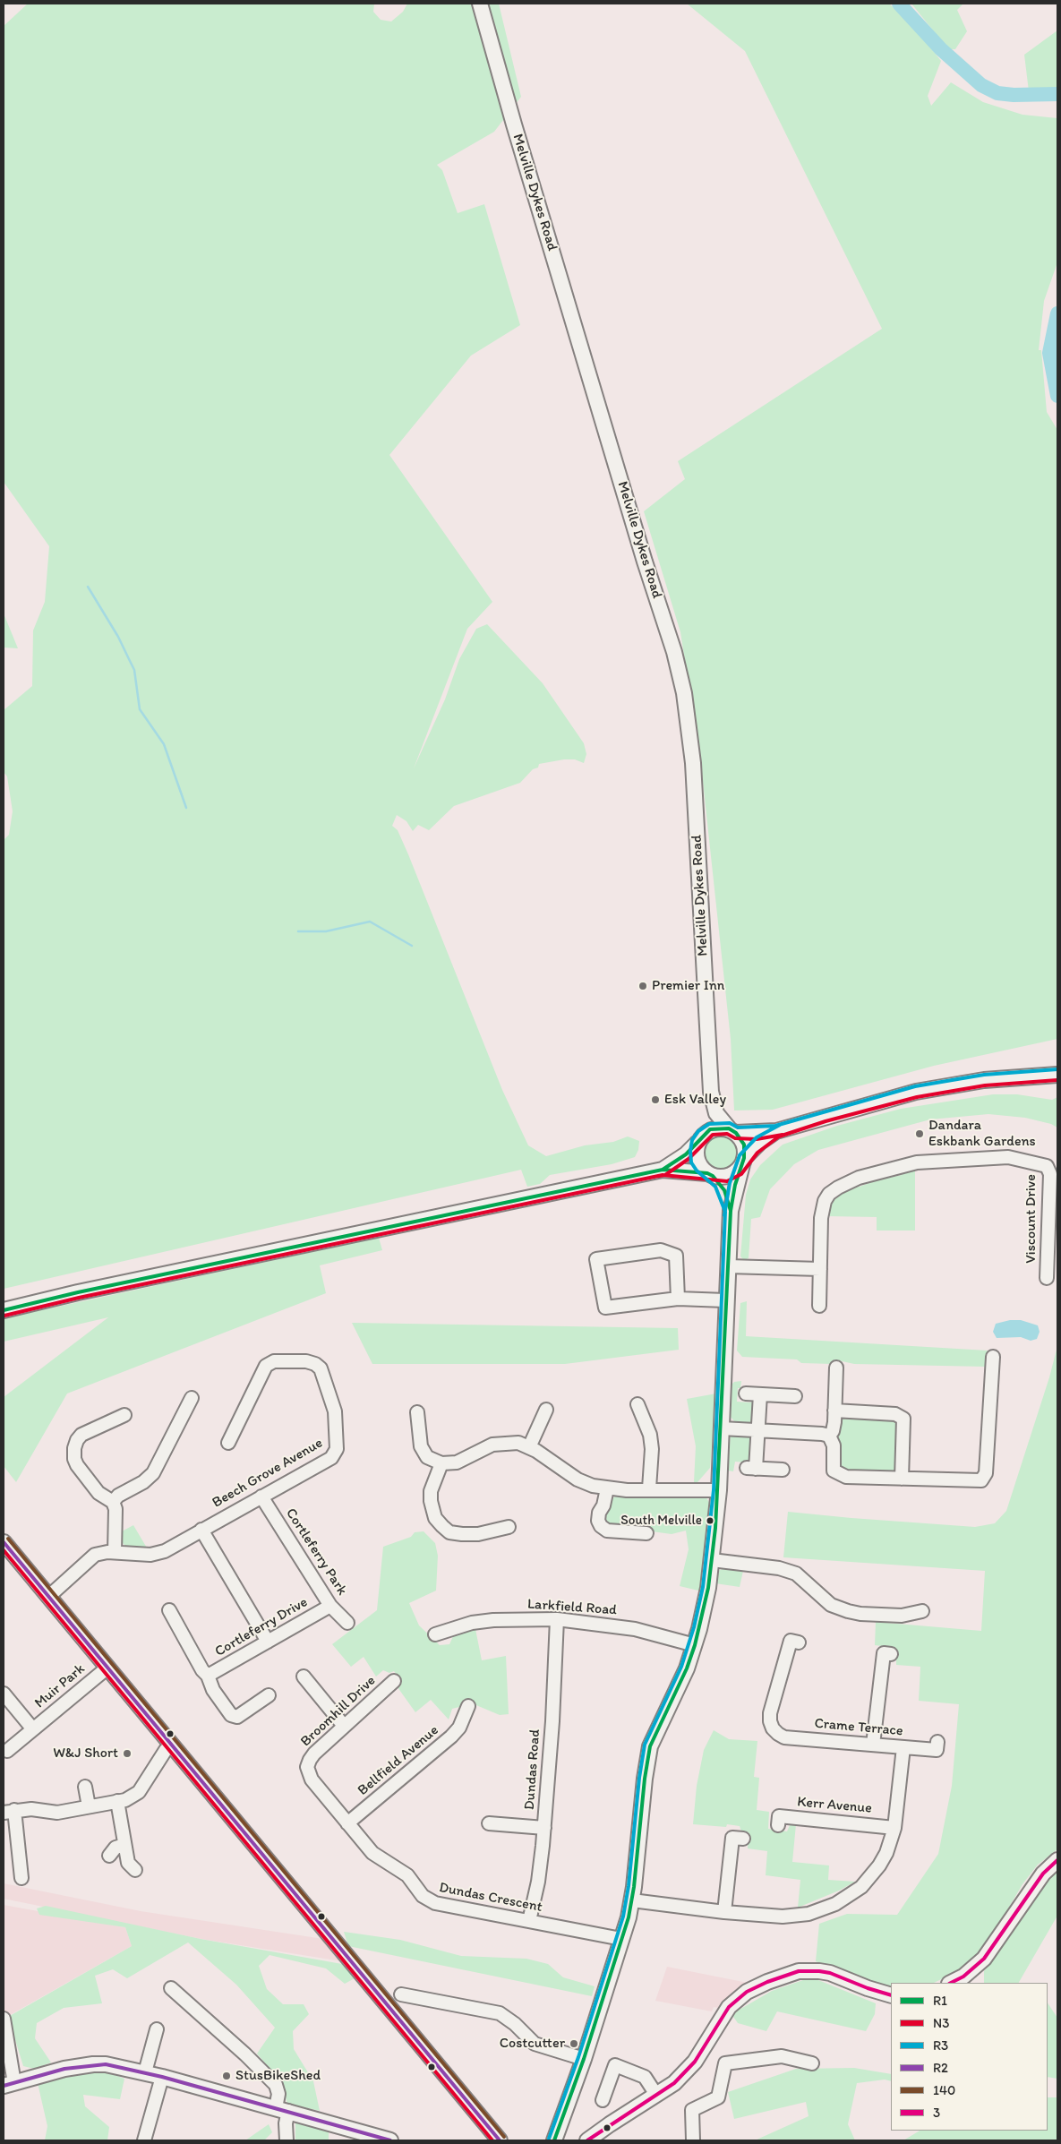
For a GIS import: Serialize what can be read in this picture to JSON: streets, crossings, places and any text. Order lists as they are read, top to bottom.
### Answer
{
  "streets": {
    "main road": ["Melville Dykes Road"],
    "street": [
      "Viscount Drive",
      "Beech Grove Avenue",
      "Cortleferry Park",
      "Larkfield Road",
      "Cortleferry Drive",
      "Muir Park",
      "Broomhill Drive",
      "Crame Terrace",
      "Bellfield Avenue",
      "Dundas Road",
      "Kerr Avenue",
      "Dundas Crescent"
    ]
  },
  "crossings": [
    ["Beech Grove Avenue", "Cortleferry Park"],
    ["Cortleferry Park", "Cortleferry Drive"],
    ["Larkfield Road", "Dundas Road"],
    ["Broomhill Drive", "Dundas Crescent"],
    ["Bellfield Avenue", "Dundas Crescent"],
    ["Dundas Road", "Dundas Crescent"]
  ],
  "places": [
    "Premier Inn",
    "Esk Valley",
    "Dandara Eskbank Gardens",
    "South Melville",
    "W&J Short",
    "Costcutter",
    "StusBikeShed"
  ],
  "lines": [
    "transit line R3",
    "transit line N3",
    "transit line R1",
    "transit line 140",
    "transit line R2",
    "transit line 3"
  ],
  "legend": [
    "R1",
    "N3",
    "R3",
    "R2",
    "140",
    "3"
  ]
}
